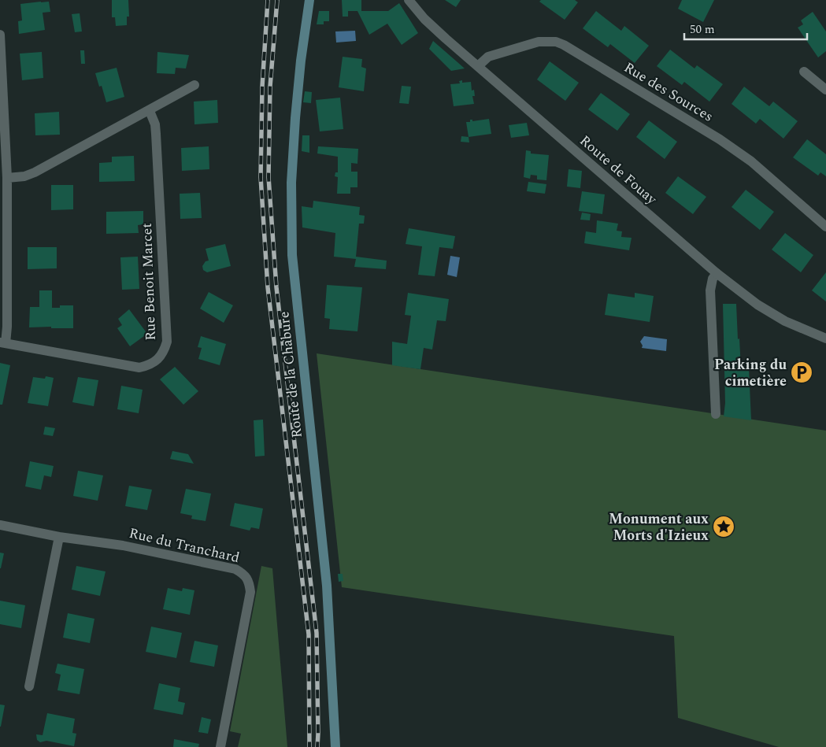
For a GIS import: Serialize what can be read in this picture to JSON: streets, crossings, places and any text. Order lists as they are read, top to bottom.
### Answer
{
  "streets": {
    "main road": ["Route de la Chabure"],
    "street": [
      "Rue des Sources",
      "Route de Fouay",
      "Rue Benoit Marcet",
      "Rue du Tranchard"
    ]
  },
  "crossings": [
    ["Rue des Sources", "Route de Fouay"]
  ],
  "places": {
    "parking": ["Parking du cimetière"],
    "place": ["Monument aux Morts d'Izieux"]
  },
  "scale_bar": "50 m"
}
